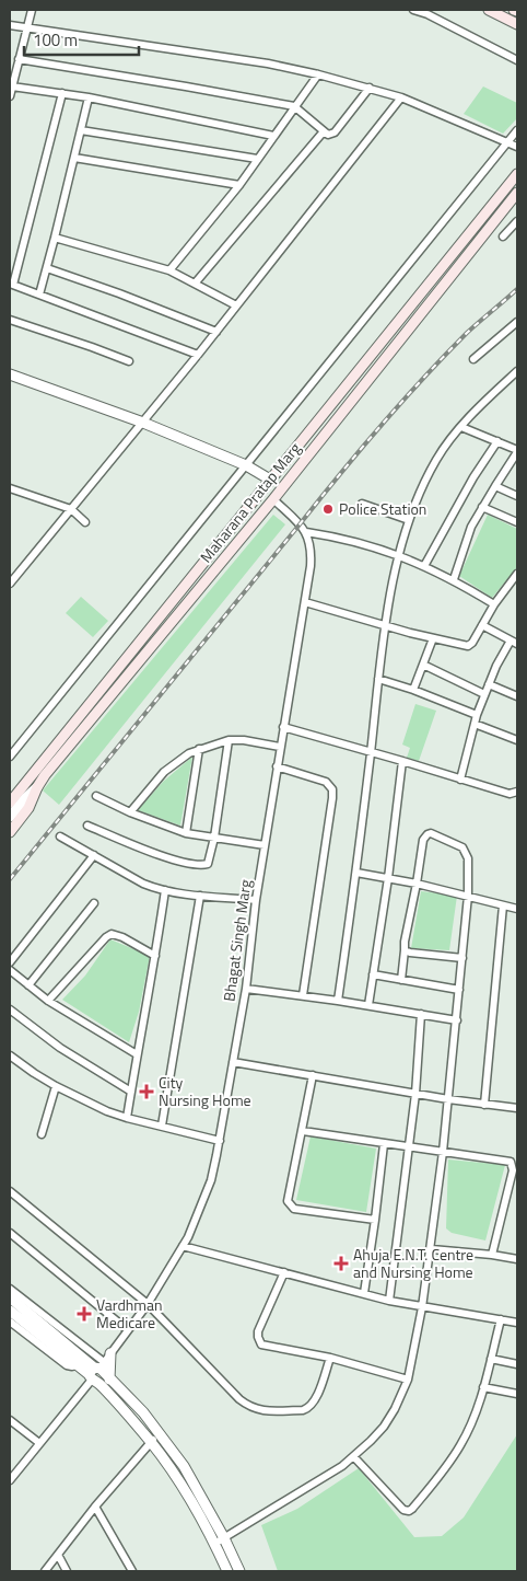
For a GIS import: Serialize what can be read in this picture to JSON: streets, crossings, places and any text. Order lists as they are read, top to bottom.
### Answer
{
  "streets": {
    "main road": ["Maharana Pratap Marg"],
    "street": ["Bhagat Singh Marg"]
  },
  "places": {
    "other": ["Police Station"],
    "health": ["City Nursing Home", "Ahuja E.N.T. Centre and Nursing Home", "Vardhman Medicare"]
  },
  "scale_bar": "100 m"
}
